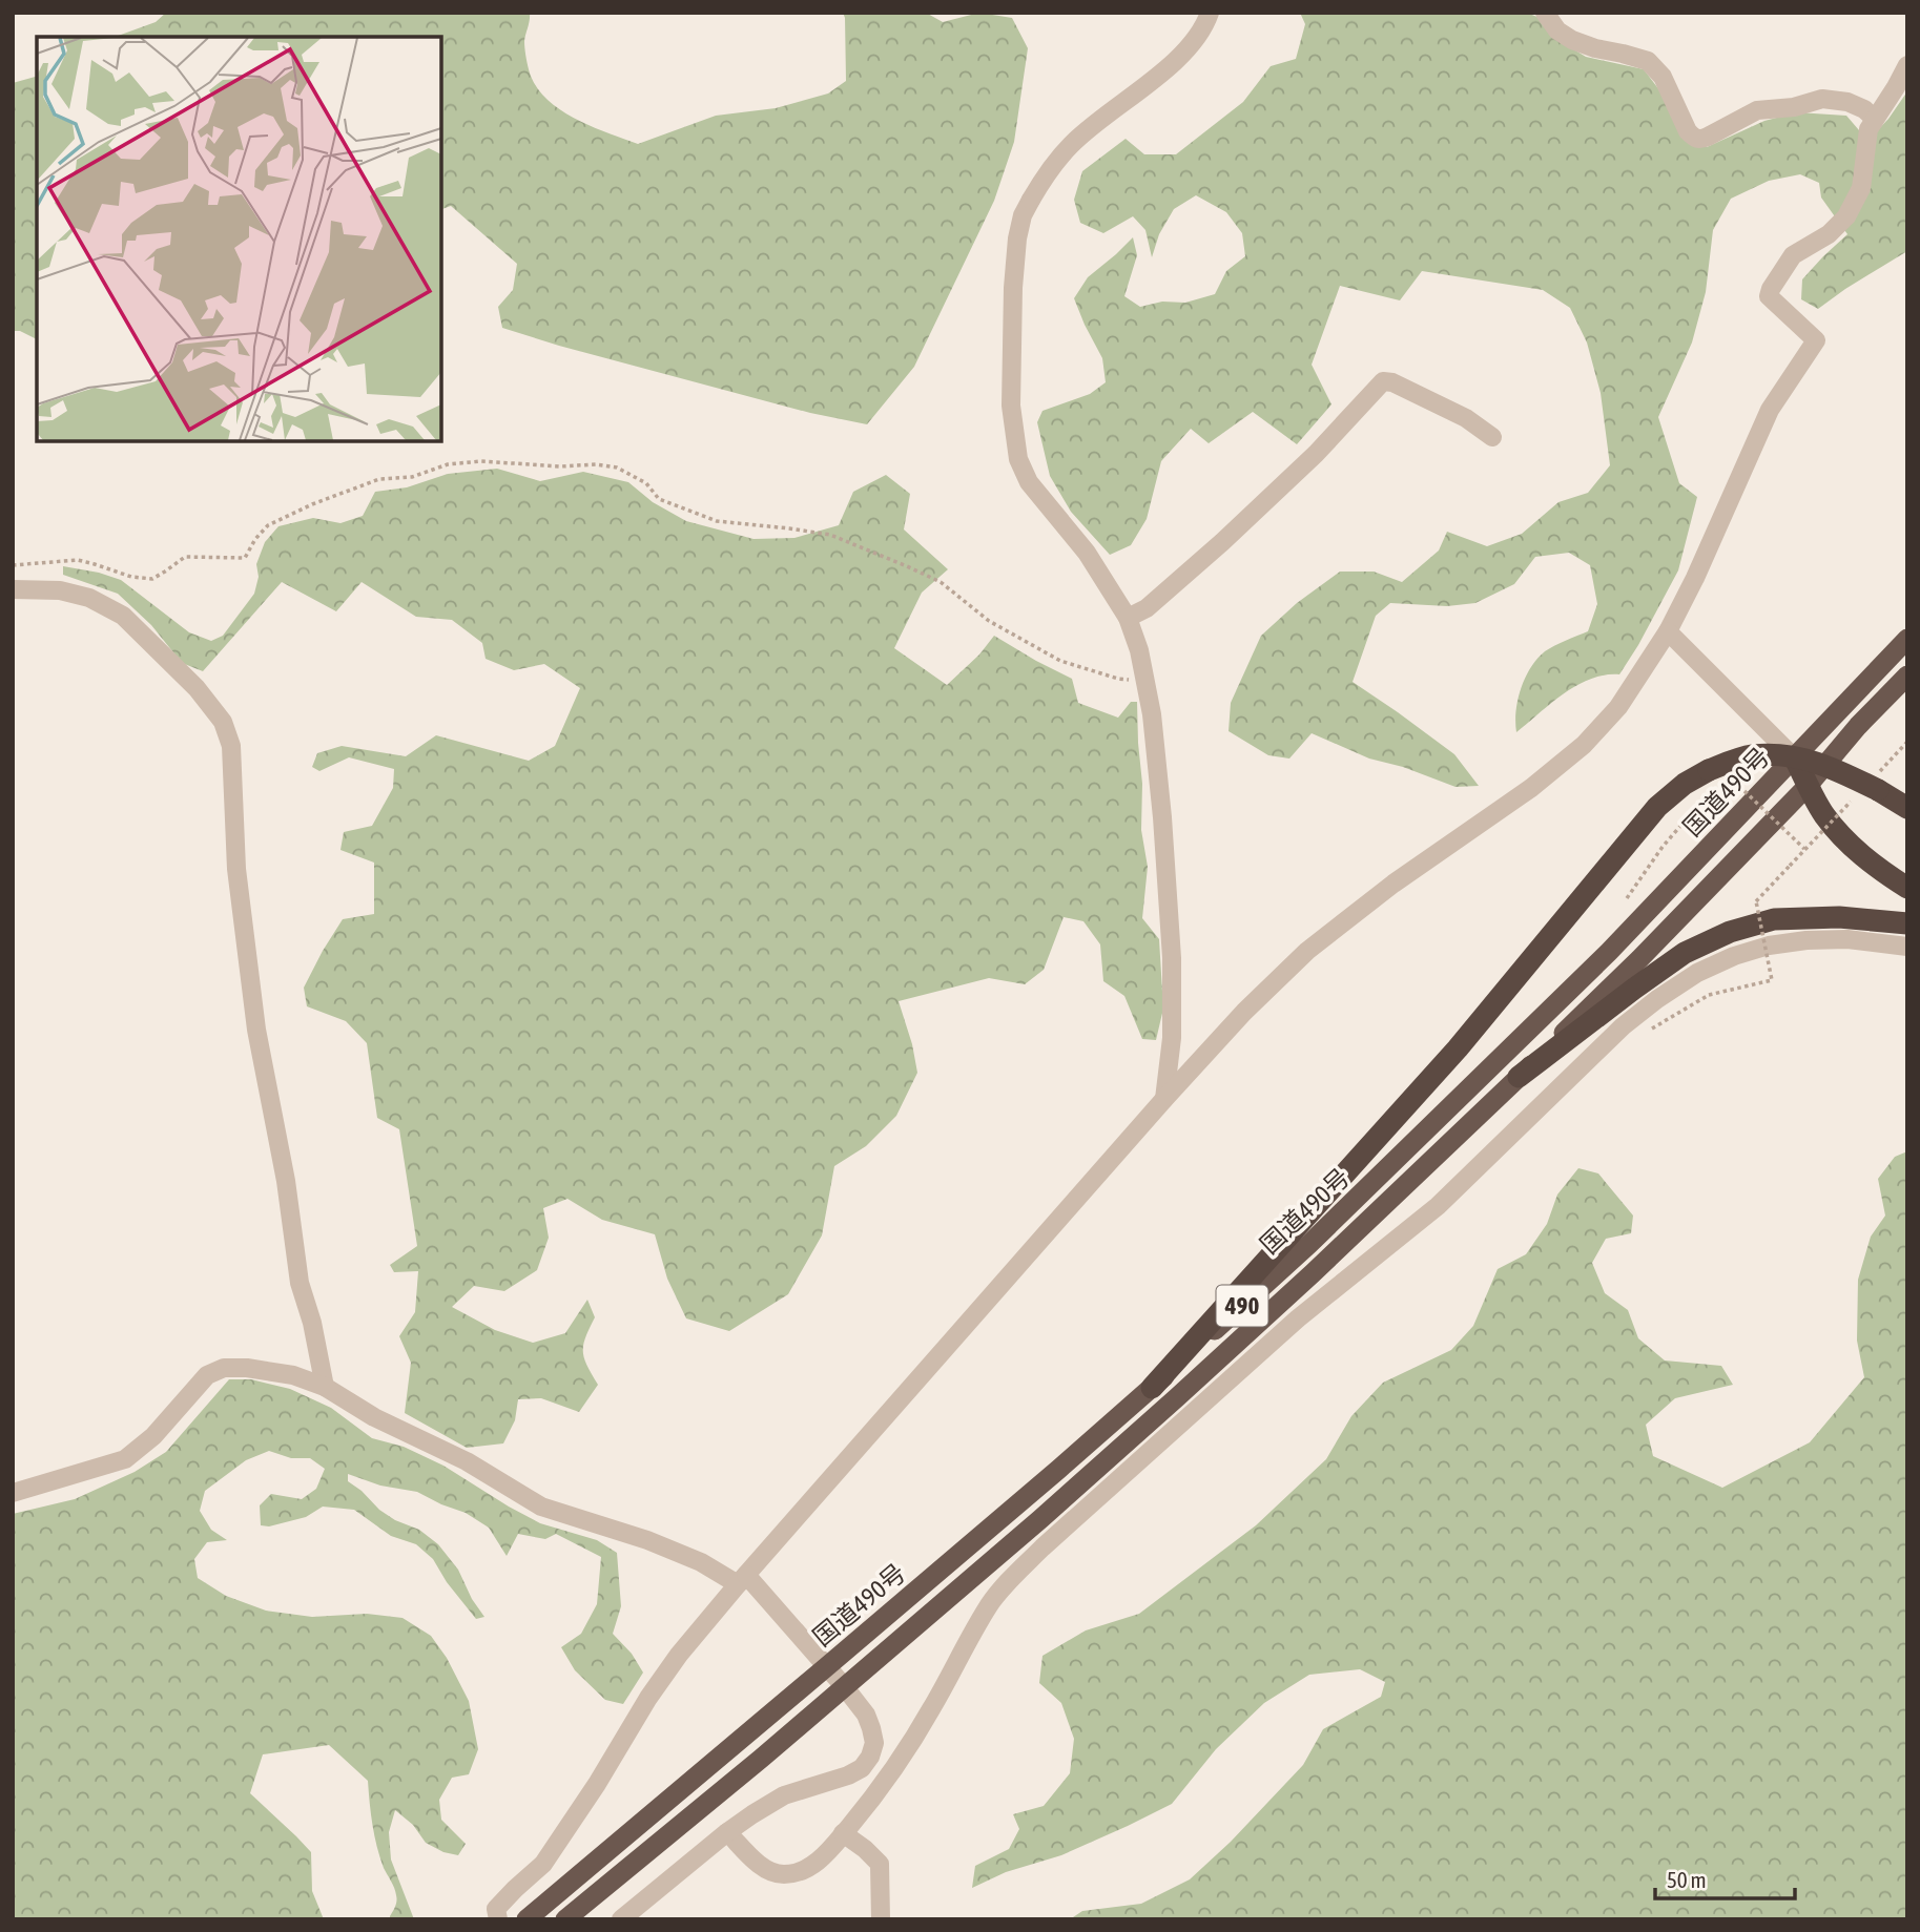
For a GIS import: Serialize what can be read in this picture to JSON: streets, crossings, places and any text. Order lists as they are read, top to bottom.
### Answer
{
  "streets": {
    "highway": ["国道490号", "490"]
  },
  "scale_bar": "50 m"
}
